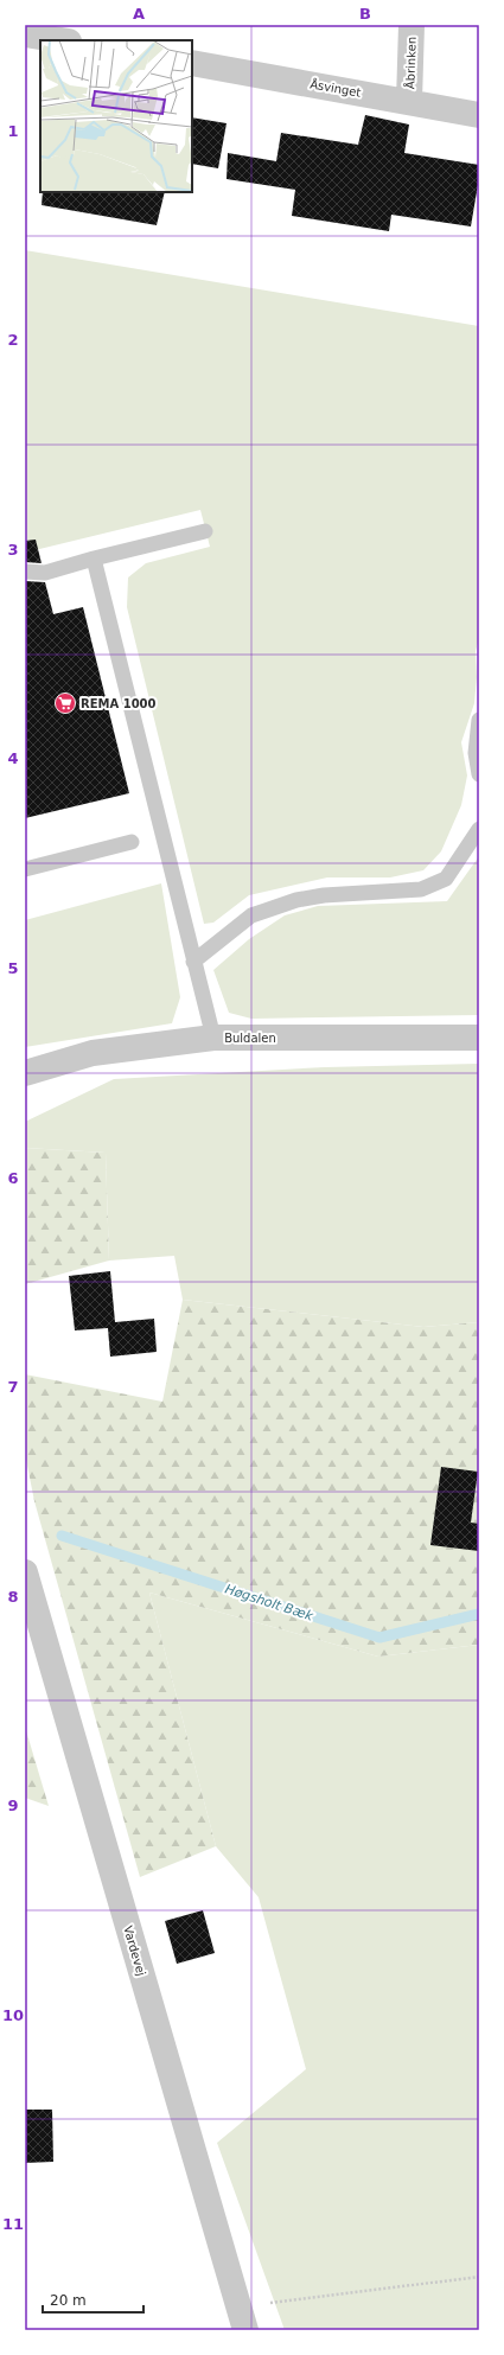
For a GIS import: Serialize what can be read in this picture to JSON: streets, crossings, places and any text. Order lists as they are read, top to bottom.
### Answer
{
  "streets": {
    "street": [
      "Åbrinken",
      "Åsvinget",
      "Buldalen",
      "Vardevej"
    ]
  },
  "crossings": [
    ["Åbrinken", "Åsvinget"]
  ],
  "water": ["Høgsholt Bæk"],
  "places": {
    "supermarket": ["REMA 1000"]
  },
  "scale_bar": "20 m",
  "grid": {
    "columns": ["A", "B"],
    "rows": [
      "1",
      "2",
      "3",
      "4",
      "5",
      "6",
      "7",
      "8",
      "9",
      "10",
      "11"
    ]
  }
}
